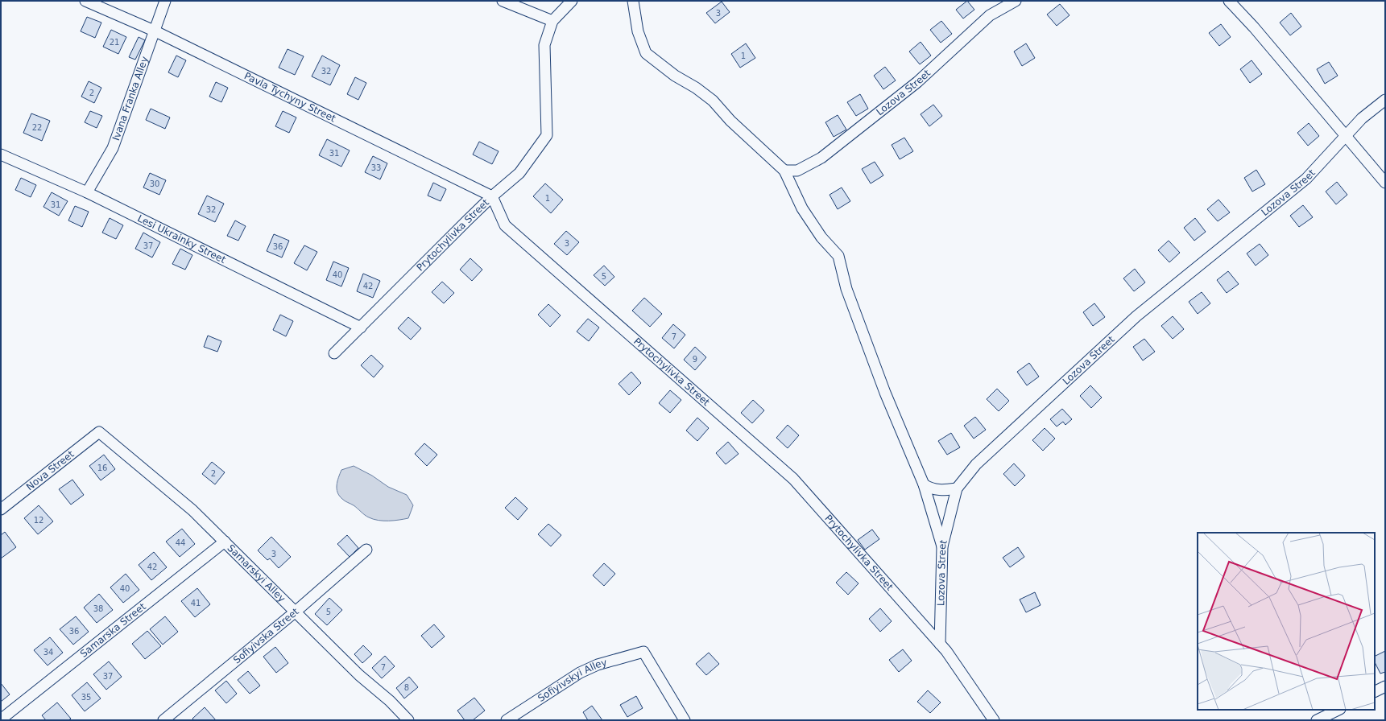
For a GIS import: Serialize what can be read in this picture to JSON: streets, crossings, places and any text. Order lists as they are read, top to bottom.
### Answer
{
  "streets": {
    "street": [
      "Lozova Street",
      "Pavla Tychyny Street",
      "Ivana Franka Alley",
      "Prytochylivka Street",
      "Lesi Ukrainky Street",
      "Nova Street",
      "Samarskyi Alley",
      "Samarska Street",
      "Sofiyivska Street",
      "Sofiyivskyi Alley"
    ]
  },
  "crossings": [
    ["Lozova Street", "Prytochylivka Street"],
    ["Pavla Tychyny Street", "Ivana Franka Alley"],
    ["Pavla Tychyny Street", "Prytochylivka Street"],
    ["Ivana Franka Alley", "Lesi Ukrainky Street"],
    ["Prytochylivka Street", "Lesi Ukrainky Street"],
    ["Nova Street", "Samarskyi Alley"],
    ["Samarskyi Alley", "Samarska Street"],
    ["Samarskyi Alley", "Sofiyivska Street"]
  ],
  "house_numbers": [
    "3",
    "21",
    "1",
    "32",
    "2",
    "22",
    "31",
    "33",
    "30",
    "1",
    "31",
    "32",
    "3",
    "37",
    "36",
    "40",
    "5",
    "42",
    "7",
    "9",
    "16",
    "2",
    "12",
    "44",
    "3",
    "42",
    "40",
    "41",
    "38",
    "5",
    "36",
    "34",
    "7",
    "37",
    "8",
    "35"
  ]
}
